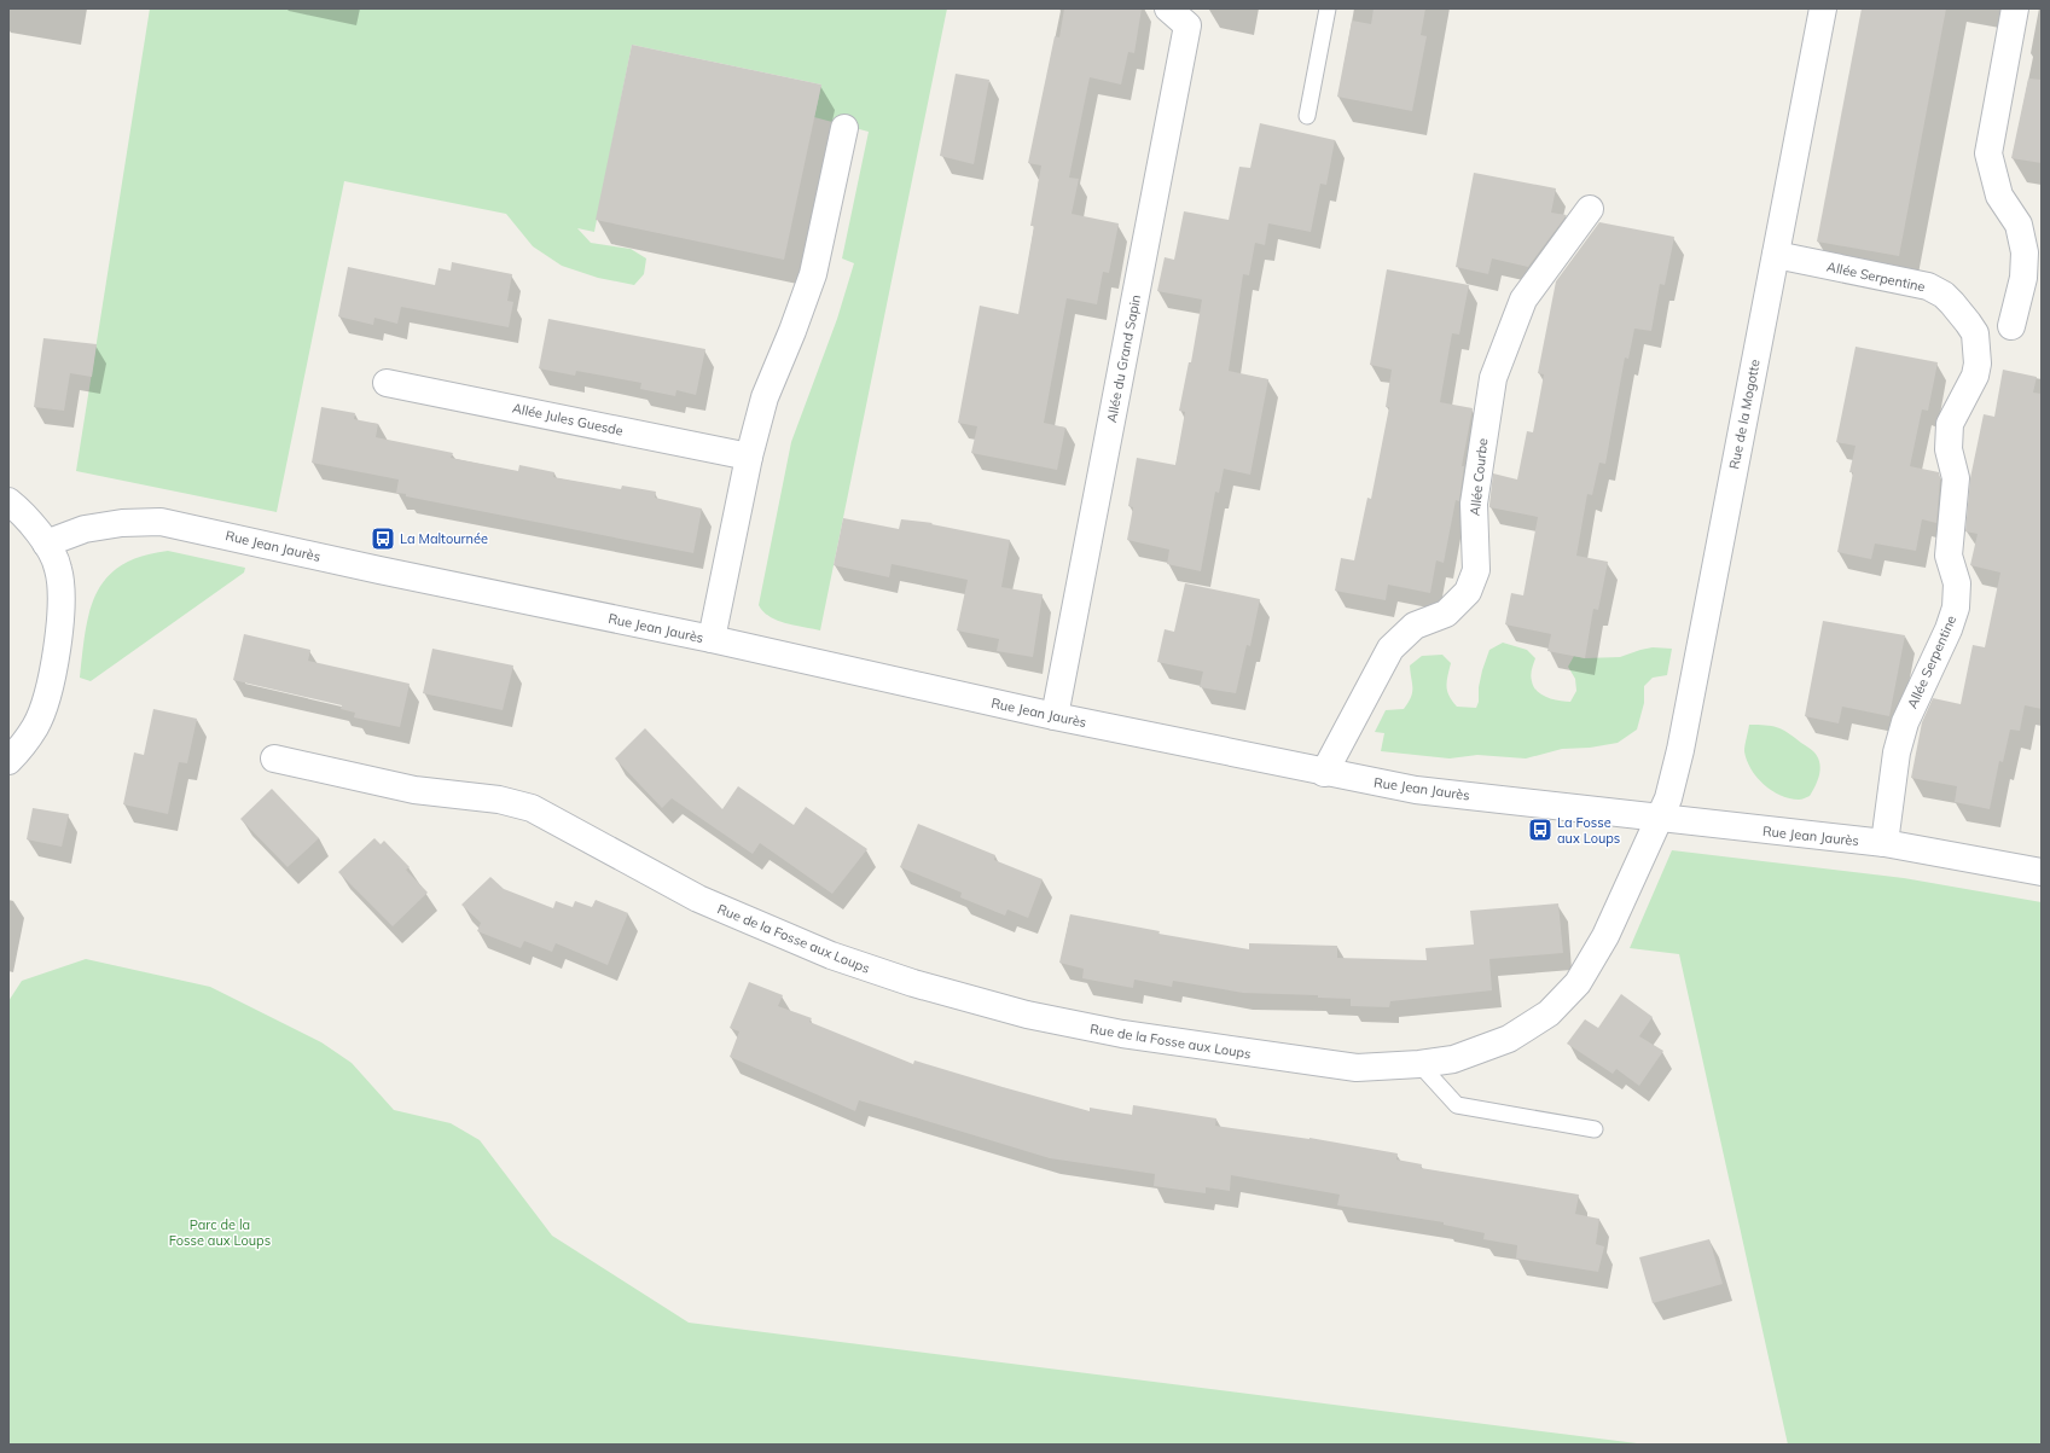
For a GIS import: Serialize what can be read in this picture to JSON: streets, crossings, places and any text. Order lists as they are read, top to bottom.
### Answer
{
  "streets": {
    "street": [
      "Allée Serpentine",
      "Allée du Grand Sapin",
      "Rue de la Mogotte",
      "Allée Jules Guesde",
      "Allée Courbe",
      "Rue Jean Jaurès",
      "Rue de la Fosse aux Loups"
    ]
  },
  "crossings": [
    ["Allée Serpentine", "Rue de la Mogotte"],
    ["Allée Serpentine", "Rue Jean Jaurès"],
    ["Allée du Grand Sapin", "Rue Jean Jaurès"],
    ["Rue de la Mogotte", "Rue Jean Jaurès"],
    ["Rue de la Mogotte", "Rue de la Fosse aux Loups"],
    ["Allée Courbe", "Rue Jean Jaurès"],
    ["Rue Jean Jaurès", "Rue de la Fosse aux Loups"]
  ],
  "parks": ["Parc de la Fosse aux Loups"],
  "places": {
    "bus stop": ["La Maltournée", "La Fosse aux Loups"]
  }
}
